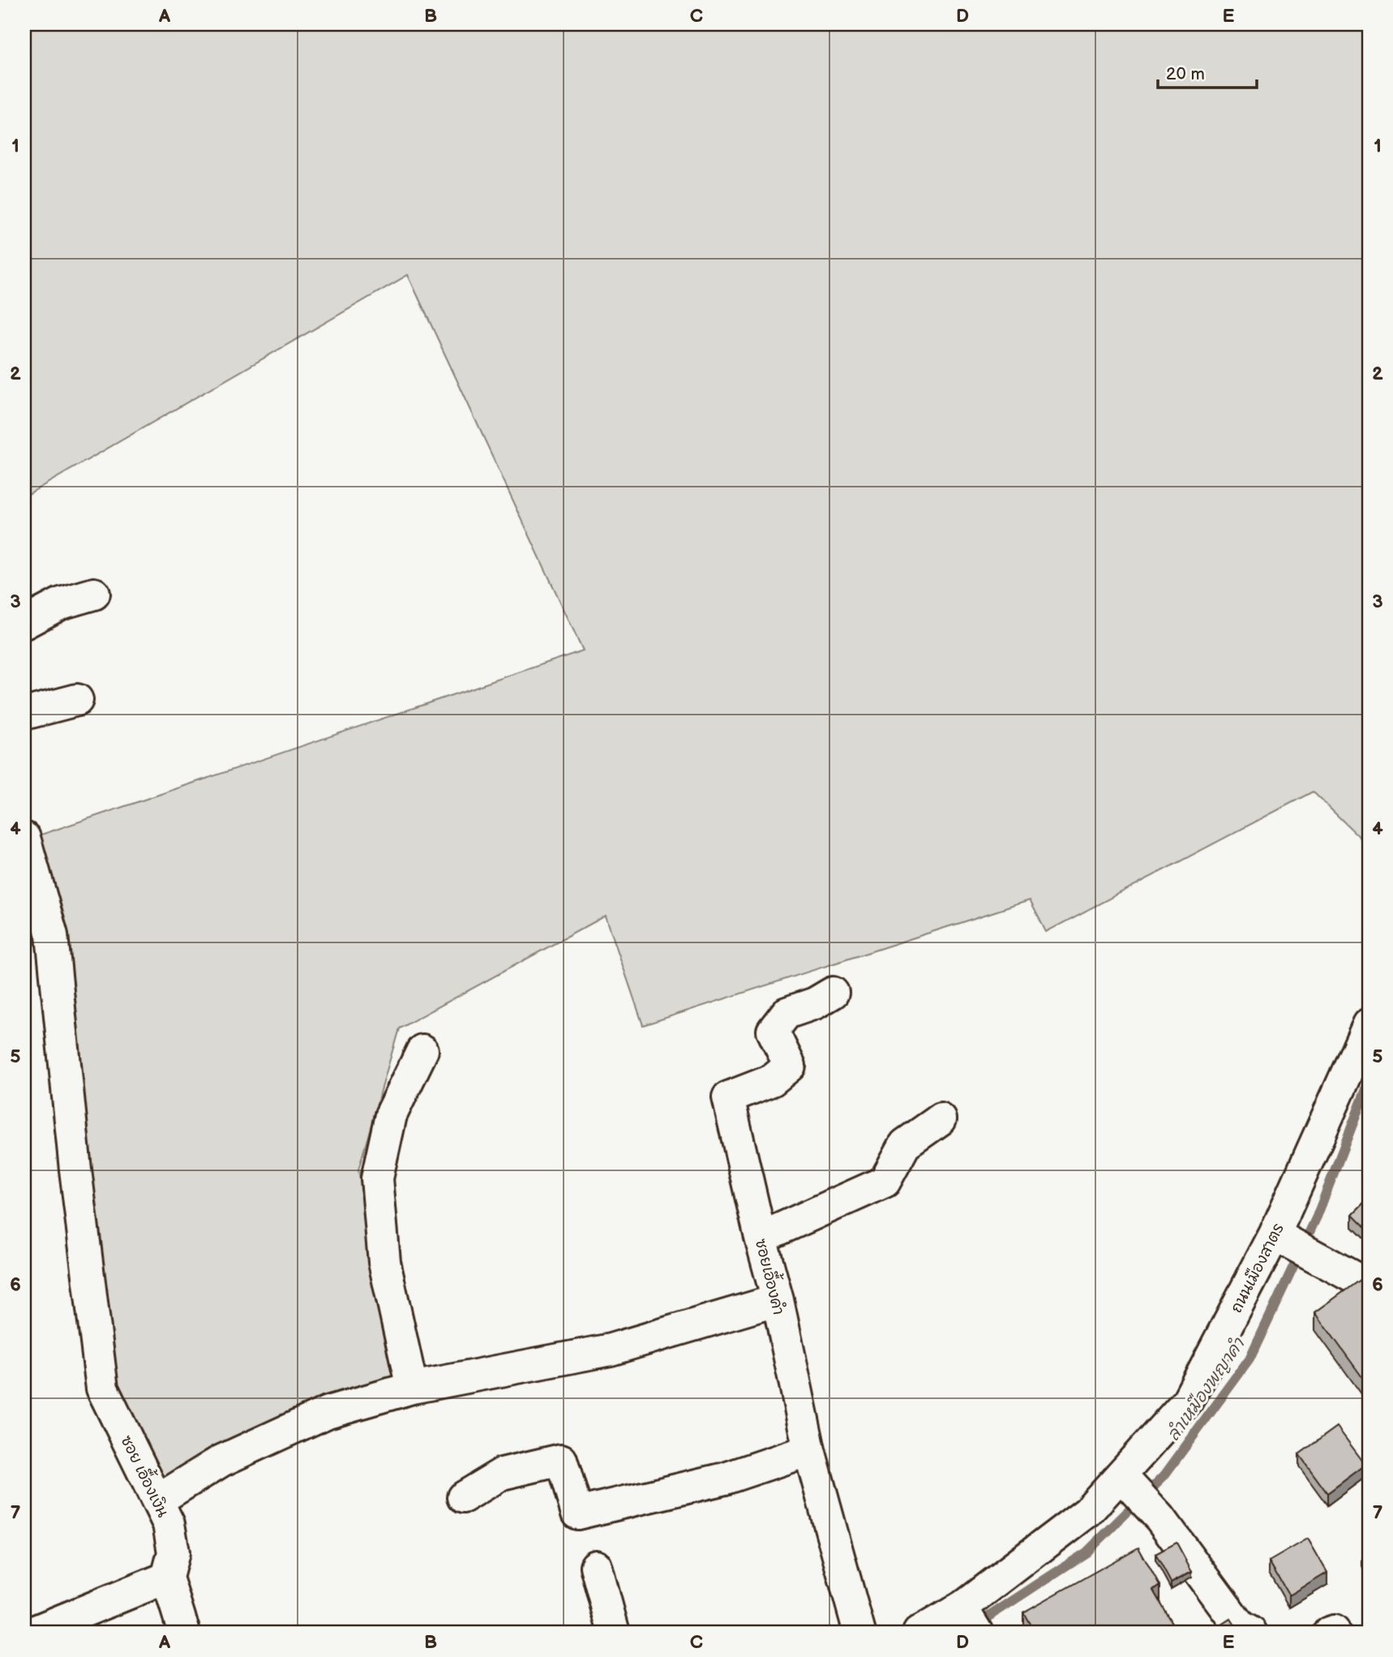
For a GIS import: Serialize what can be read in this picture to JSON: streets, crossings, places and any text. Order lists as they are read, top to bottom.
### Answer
{
  "streets": {
    "street": ["ถนนเมืองสาตร", "ซอยเอื้องคำ", "ซอย เอื้องเงิน"]
  },
  "water": ["ลำเหมืองพญาคำ"],
  "scale_bar": "20 m",
  "grid": {
    "columns": [
      "A",
      "B",
      "C",
      "D",
      "E"
    ],
    "rows": [
      "1",
      "2",
      "3",
      "4",
      "5",
      "6",
      "7"
    ]
  }
}
